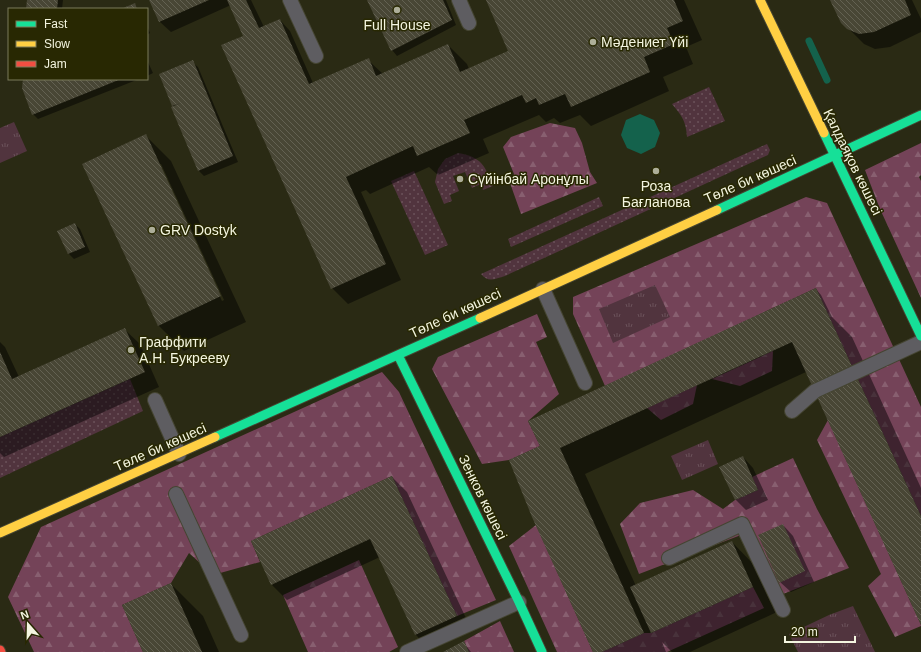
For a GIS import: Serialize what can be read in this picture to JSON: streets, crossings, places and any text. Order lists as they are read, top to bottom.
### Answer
{
  "streets": {
    "main road": ["Қалдаяқов көшесі", "Төле би көшесі", "Зенков көшесі"]
  },
  "crossings": [
    ["Қалдаяқов көшесі", "Төле би көшесі"],
    ["Төле би көшесі", "Зенков көшесі"]
  ],
  "places": [
    "Full House",
    "Мәдениет Үйі",
    "Роза Бағланова",
    "Сүйінбай Аронұлы",
    "GRV Dostyk",
    "Граффити А.Н. Букрееву"
  ],
  "legend": ["Fast", "Slow", "Jam"],
  "scale_bar": "20 m",
  "north": "top"
}
